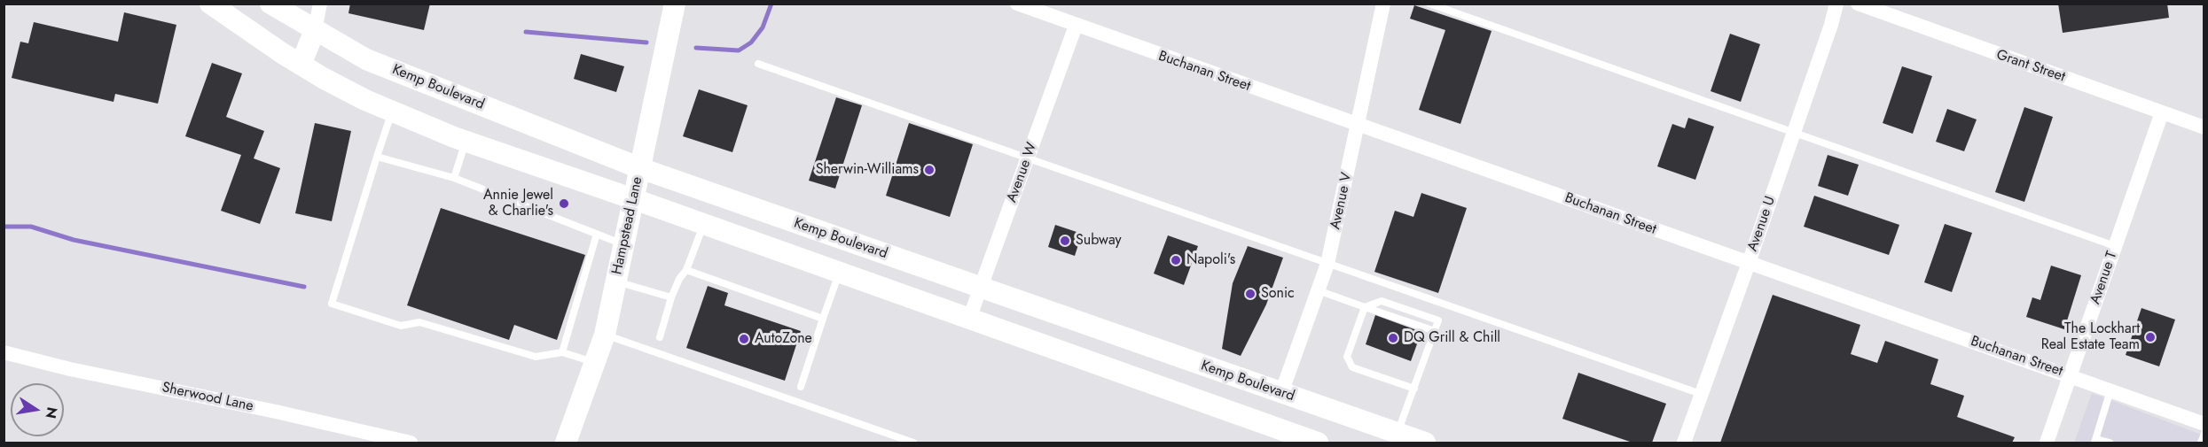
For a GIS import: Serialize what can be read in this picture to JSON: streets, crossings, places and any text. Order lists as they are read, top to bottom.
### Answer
{
  "streets": {
    "main road": ["Kemp Boulevard", "Hampstead Lane"],
    "street": [
      "Grant Street",
      "Buchanan Street",
      "Avenue W",
      "Avenue V",
      "Avenue U",
      "Avenue T",
      "Sherwood Lane"
    ]
  },
  "crossings": [
    ["Grant Street", "Avenue T"],
    ["Buchanan Street", "Avenue W"],
    ["Buchanan Street", "Avenue V"],
    ["Buchanan Street", "Avenue U"],
    ["Buchanan Street", "Avenue T"],
    ["Kemp Boulevard", "Avenue W"],
    ["Kemp Boulevard", "Avenue V"],
    ["Kemp Boulevard", "Hampstead Lane"]
  ],
  "places": [
    "Sherwin-Williams",
    "Annie Jewel & Charlie's",
    "Subway",
    "Napoli's",
    "Sonic",
    "The Lockhart Real Estate Team",
    "DQ Grill & Chill",
    "AutoZone"
  ],
  "north": "right"
}
